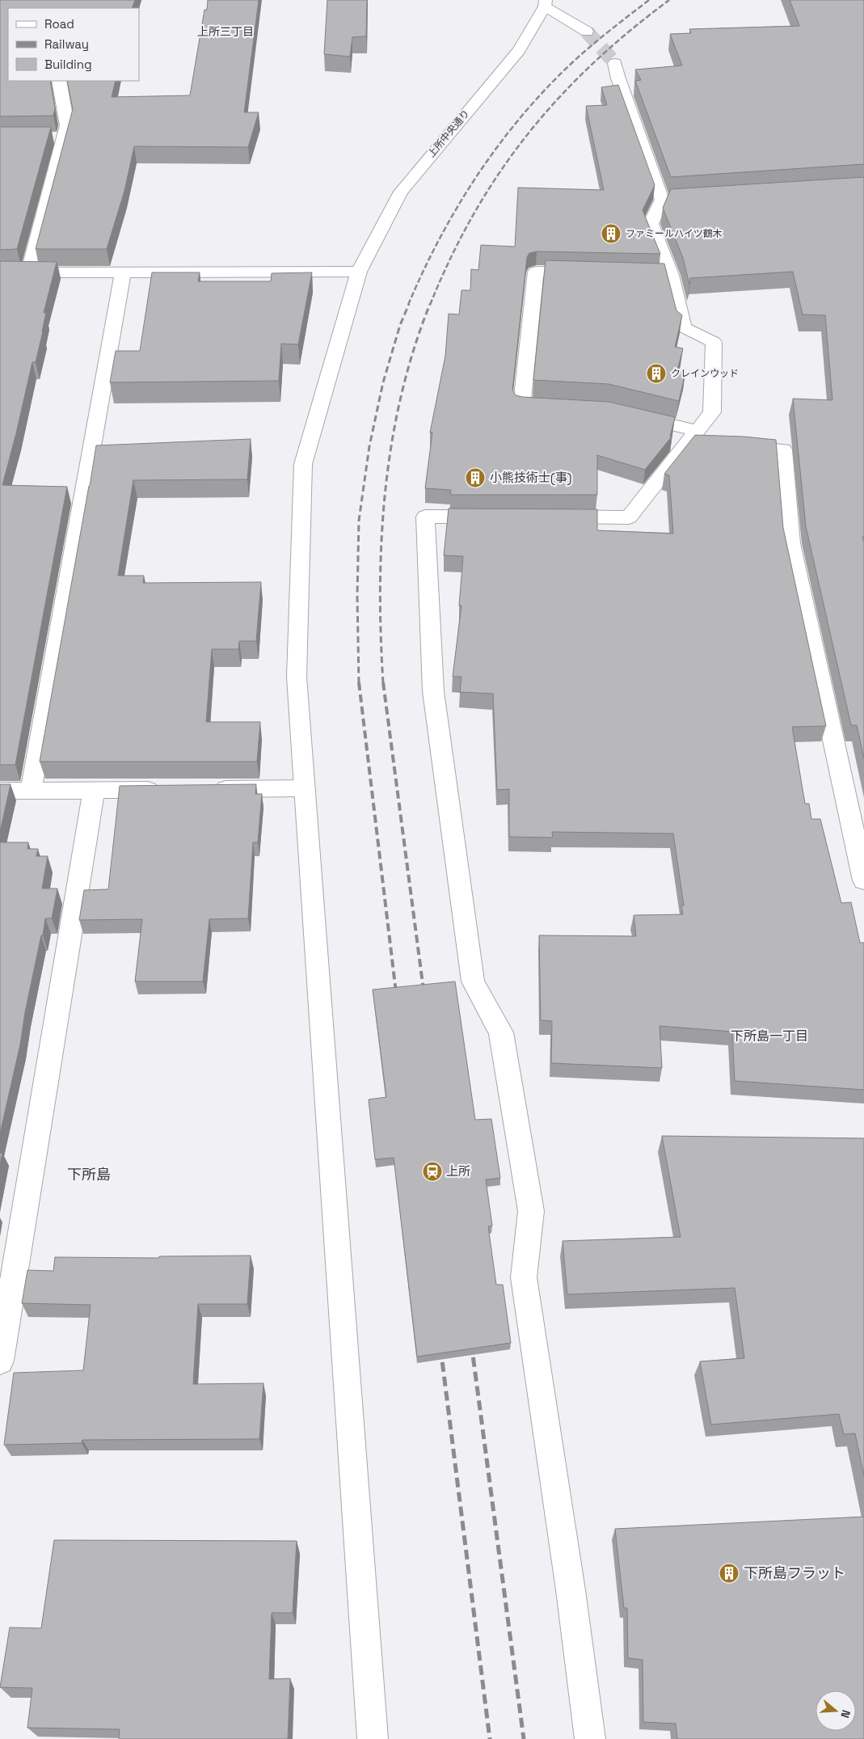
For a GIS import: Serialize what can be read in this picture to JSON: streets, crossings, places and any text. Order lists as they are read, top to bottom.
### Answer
{
  "streets": {
    "street": ["上所中央通り"]
  },
  "districts": ["上所三丁目", "下所島一丁目", "下所島"],
  "places": {
    "building": [
      "ファミールハイツ鶴木",
      "クレインウッド",
      "小熊技術士(事)",
      "下所島フラット"
    ],
    "station": ["上所"]
  },
  "legend": ["Road", "Railway", "Building"],
  "north": "right"
}
